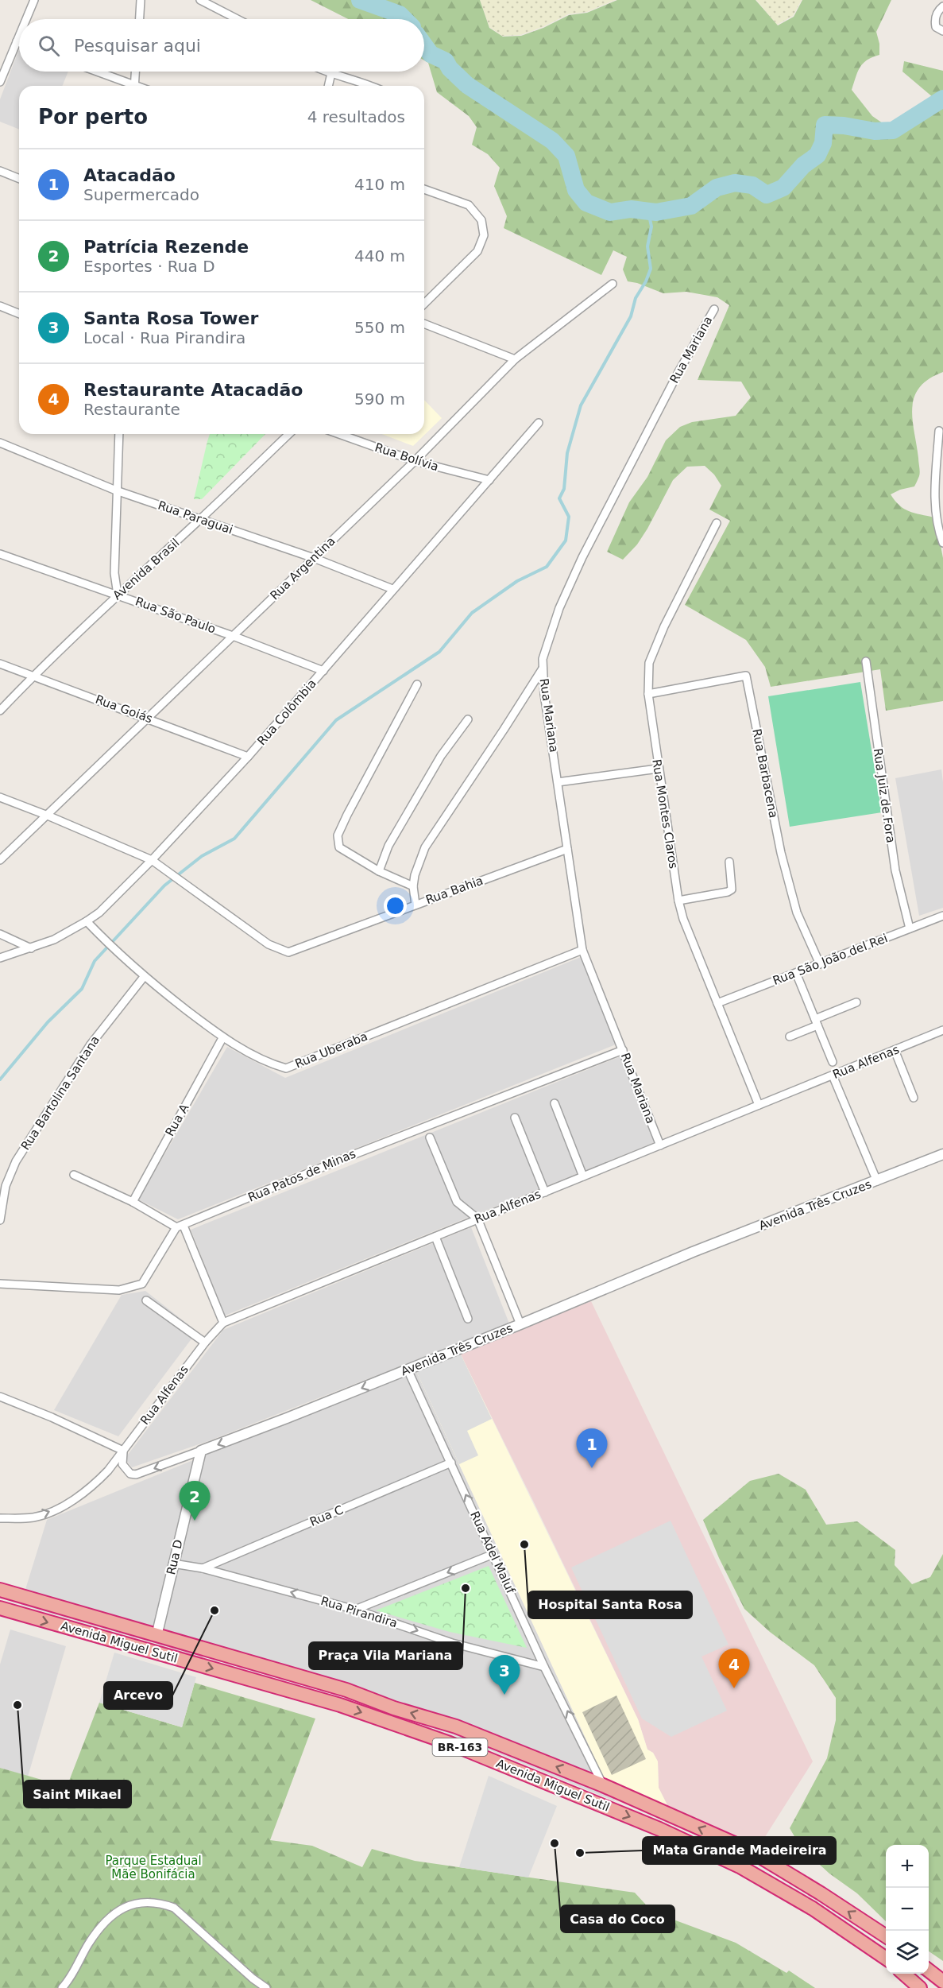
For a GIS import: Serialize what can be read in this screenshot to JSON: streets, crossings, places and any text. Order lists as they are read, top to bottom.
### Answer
{
  "streets": {
    "highway": ["Avenida Miguel Sutil", "BR-163"],
    "street": [
      "Rua Mariana",
      "Rua Bolívia",
      "Rua Paraguai",
      "Rua Argentina",
      "Avenida Brasil",
      "Rua São Paulo",
      "Rua Goiás",
      "Rua Colômbia",
      "Rua Barbacena",
      "Rua Juiz de Fora",
      "Rua Montes Claros",
      "Rua Bahia",
      "Rua São João del Rei",
      "Rua Uberaba",
      "Rua Alfenas",
      "Rua Bartolina Santana",
      "Rua A",
      "Rua Patos de Minas",
      "Avenida Três Cruzes",
      "Rua C",
      "Rua Adel Maluf",
      "Rua D",
      "Rua Pirandira"
    ]
  },
  "crossings": [
    ["Rua Mariana", "Rua Bahia"],
    ["Rua Mariana", "Rua Uberaba"],
    ["Rua Mariana", "Rua Alfenas"],
    ["Rua Mariana", "Rua Patos de Minas"],
    ["Rua Bolívia", "Rua Argentina"],
    ["Rua Bolívia", "Rua Colômbia"],
    ["Rua Paraguai", "Rua Argentina"],
    ["Rua Paraguai", "Avenida Brasil"],
    ["Rua Paraguai", "Rua Colômbia"],
    ["Rua Argentina", "Rua São Paulo"],
    ["Rua Argentina", "Rua Goiás"],
    ["Avenida Brasil", "Rua São Paulo"],
    ["Avenida Brasil", "Rua Goiás"],
    ["Rua São Paulo", "Rua Colômbia"],
    ["Rua Goiás", "Rua Colômbia"],
    ["Rua Colômbia", "Rua Bahia"],
    ["Rua Colômbia", "Rua Uberaba"],
    ["Rua Barbacena", "Rua Montes Claros"],
    ["Rua Barbacena", "Rua São João del Rei"],
    ["Rua Juiz de Fora", "Rua São João del Rei"],
    ["Rua Montes Claros", "Rua São João del Rei"],
    ["Rua Montes Claros", "Rua Alfenas"],
    ["Rua Uberaba", "Rua Bartolina Santana"],
    ["Rua Uberaba", "Rua A"],
    ["Rua Alfenas", "Avenida Três Cruzes"],
    ["Avenida Três Cruzes", "Rua Adel Maluf"],
    ["Avenida Três Cruzes", "Rua D"],
    ["Rua C", "Rua Adel Maluf"],
    ["Rua C", "Rua Pirandira"],
    ["Rua Adel Maluf", "Rua Pirandira"],
    ["Rua Adel Maluf", "Avenida Miguel Sutil"],
    ["Rua D", "Rua Pirandira"],
    ["Rua D", "Avenida Miguel Sutil"]
  ],
  "one_way": ["Rua Adel Maluf"],
  "parks": ["Parque Estadual Mãe Bonifácia"],
  "places": [
    "Hospital Santa Rosa",
    "Praça Vila Mariana",
    "Arcevo",
    "Saint Mikael",
    "Casa do Coco",
    "Mata Grande Madeireira"
  ],
  "page": {
    "search": "Pesquisar aqui",
    "heading": ["Por perto", "4 resultados"],
    "list": [
      {
        "mark": "1",
        "name": "Atacadão",
        "note": "Supermercado",
        "value": "410 m"
      },
      {
        "mark": "2",
        "name": "Patrícia Rezende",
        "note": "Esportes · Rua D",
        "value": "440 m"
      },
      {
        "mark": "3",
        "name": "Santa Rosa Tower",
        "note": "Local · Rua Pirandira",
        "value": "550 m"
      },
      {
        "mark": "4",
        "name": "Restaurante Atacadão",
        "note": "Restaurante",
        "value": "590 m"
      }
    ],
    "pins": [
      "1",
      "2",
      "4",
      "3"
    ],
    "map_buttons": ["+", "−"]
  }
}
